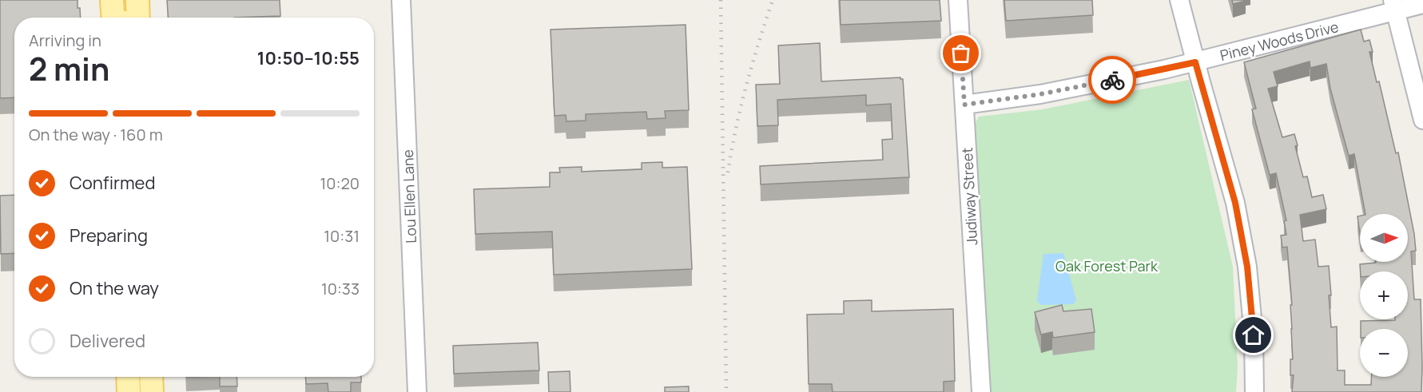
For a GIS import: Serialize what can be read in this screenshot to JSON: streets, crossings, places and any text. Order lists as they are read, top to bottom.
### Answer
{
  "streets": {
    "street": ["Piney Woods Drive", "Lou Ellen Lane", "Judiway Street"]
  },
  "crossings": [
    ["Piney Woods Drive", "Judiway Street"]
  ],
  "parks": ["Oak Forest Park"],
  "north": "right",
  "page": {
    "heading": ["2 min", "Arriving in", "10:50–10:55"],
    "bar": "On the way · 160 m",
    "list": [
      ["Confirmed", "10:20"],
      ["Preparing", "10:31"],
      ["On the way", "10:33"],
      "Delivered"
    ],
    "map_buttons": ["+", "−"]
  }
}
